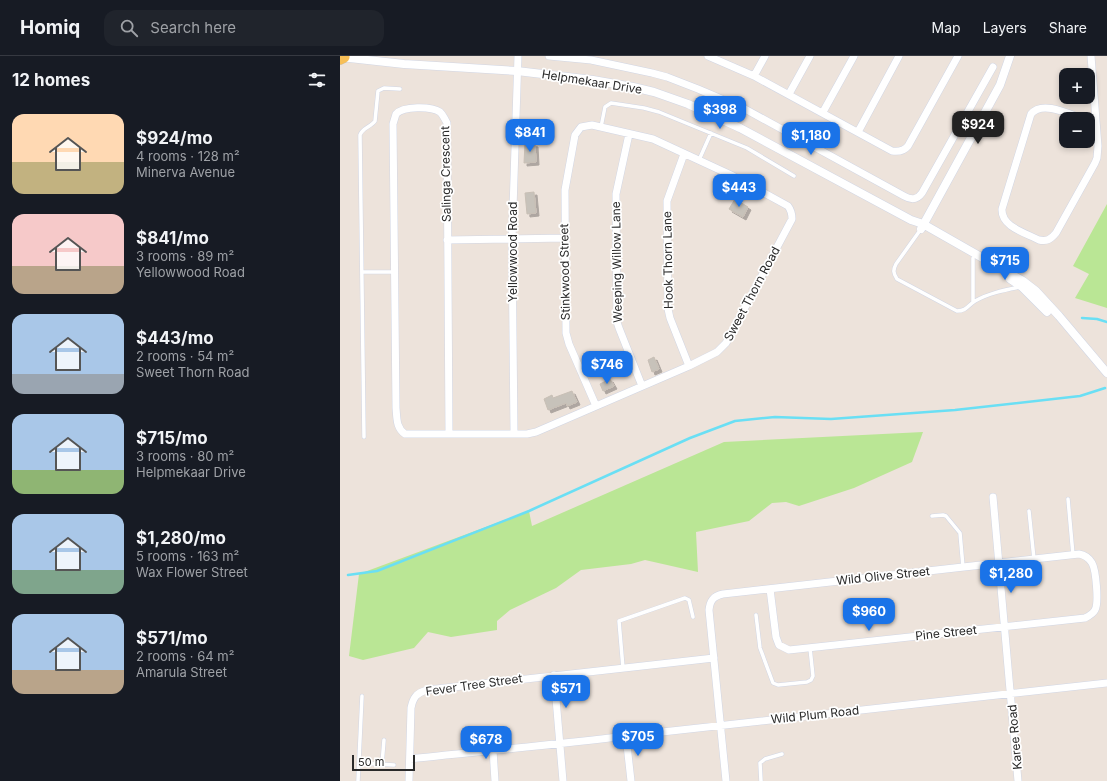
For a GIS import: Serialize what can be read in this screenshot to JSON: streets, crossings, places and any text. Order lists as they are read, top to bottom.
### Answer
{
  "streets": {
    "street": [
      "Helpmekaar Drive",
      "Salinga Crescent",
      "Yellowwood Road",
      "Hook Thorn Lane",
      "Weeping Willow Lane",
      "Stinkwood Street",
      "Sweet Thorn Road",
      "Wild Olive Street",
      "Pine Street",
      "Fever Tree Street",
      "Wild Plum Road",
      "Karee Road"
    ]
  },
  "crossings": [
    ["Helpmekaar Drive", "Yellowwood Road"],
    ["Salinga Crescent", "Sweet Thorn Road"],
    ["Yellowwood Road", "Sweet Thorn Road"],
    ["Hook Thorn Lane", "Sweet Thorn Road"],
    ["Weeping Willow Lane", "Sweet Thorn Road"],
    ["Stinkwood Street", "Sweet Thorn Road"],
    ["Wild Olive Street", "Pine Street"],
    ["Wild Olive Street", "Fever Tree Street"],
    ["Wild Olive Street", "Wild Plum Road"],
    ["Wild Olive Street", "Karee Road"],
    ["Pine Street", "Karee Road"],
    ["Fever Tree Street", "Wild Plum Road"],
    ["Wild Plum Road", "Karee Road"]
  ],
  "scale_bar": "50 m",
  "page": {
    "header": "Homiq",
    "search": "Search here",
    "nav": ["Map", "Layers", "Share"],
    "heading": "12 homes",
    "map_buttons": ["+", "−"],
    "price": [
      "$398",
      "$924",
      "$841",
      "$1,180",
      "$443",
      "$715",
      "$746",
      "$1,280",
      "$960",
      "$571",
      "$705",
      "$678"
    ],
    "list": [
      {
        "name": "$924/mo",
        "note": "4 rooms · 128 m² · Minerva Avenue"
      },
      {
        "name": "$841/mo",
        "note": "3 rooms · 89 m² · Yellowwood Road"
      },
      {
        "name": "$443/mo",
        "note": "2 rooms · 54 m² · Sweet Thorn Road"
      },
      {
        "name": "$715/mo",
        "note": "3 rooms · 80 m² · Helpmekaar Drive"
      },
      {
        "name": "$1,280/mo",
        "note": "5 rooms · 163 m² · Wax Flower Street"
      },
      {
        "name": "$571/mo",
        "note": "2 rooms · 64 m² · Amarula Street"
      }
    ],
    "scale": "50 m"
  }
}
